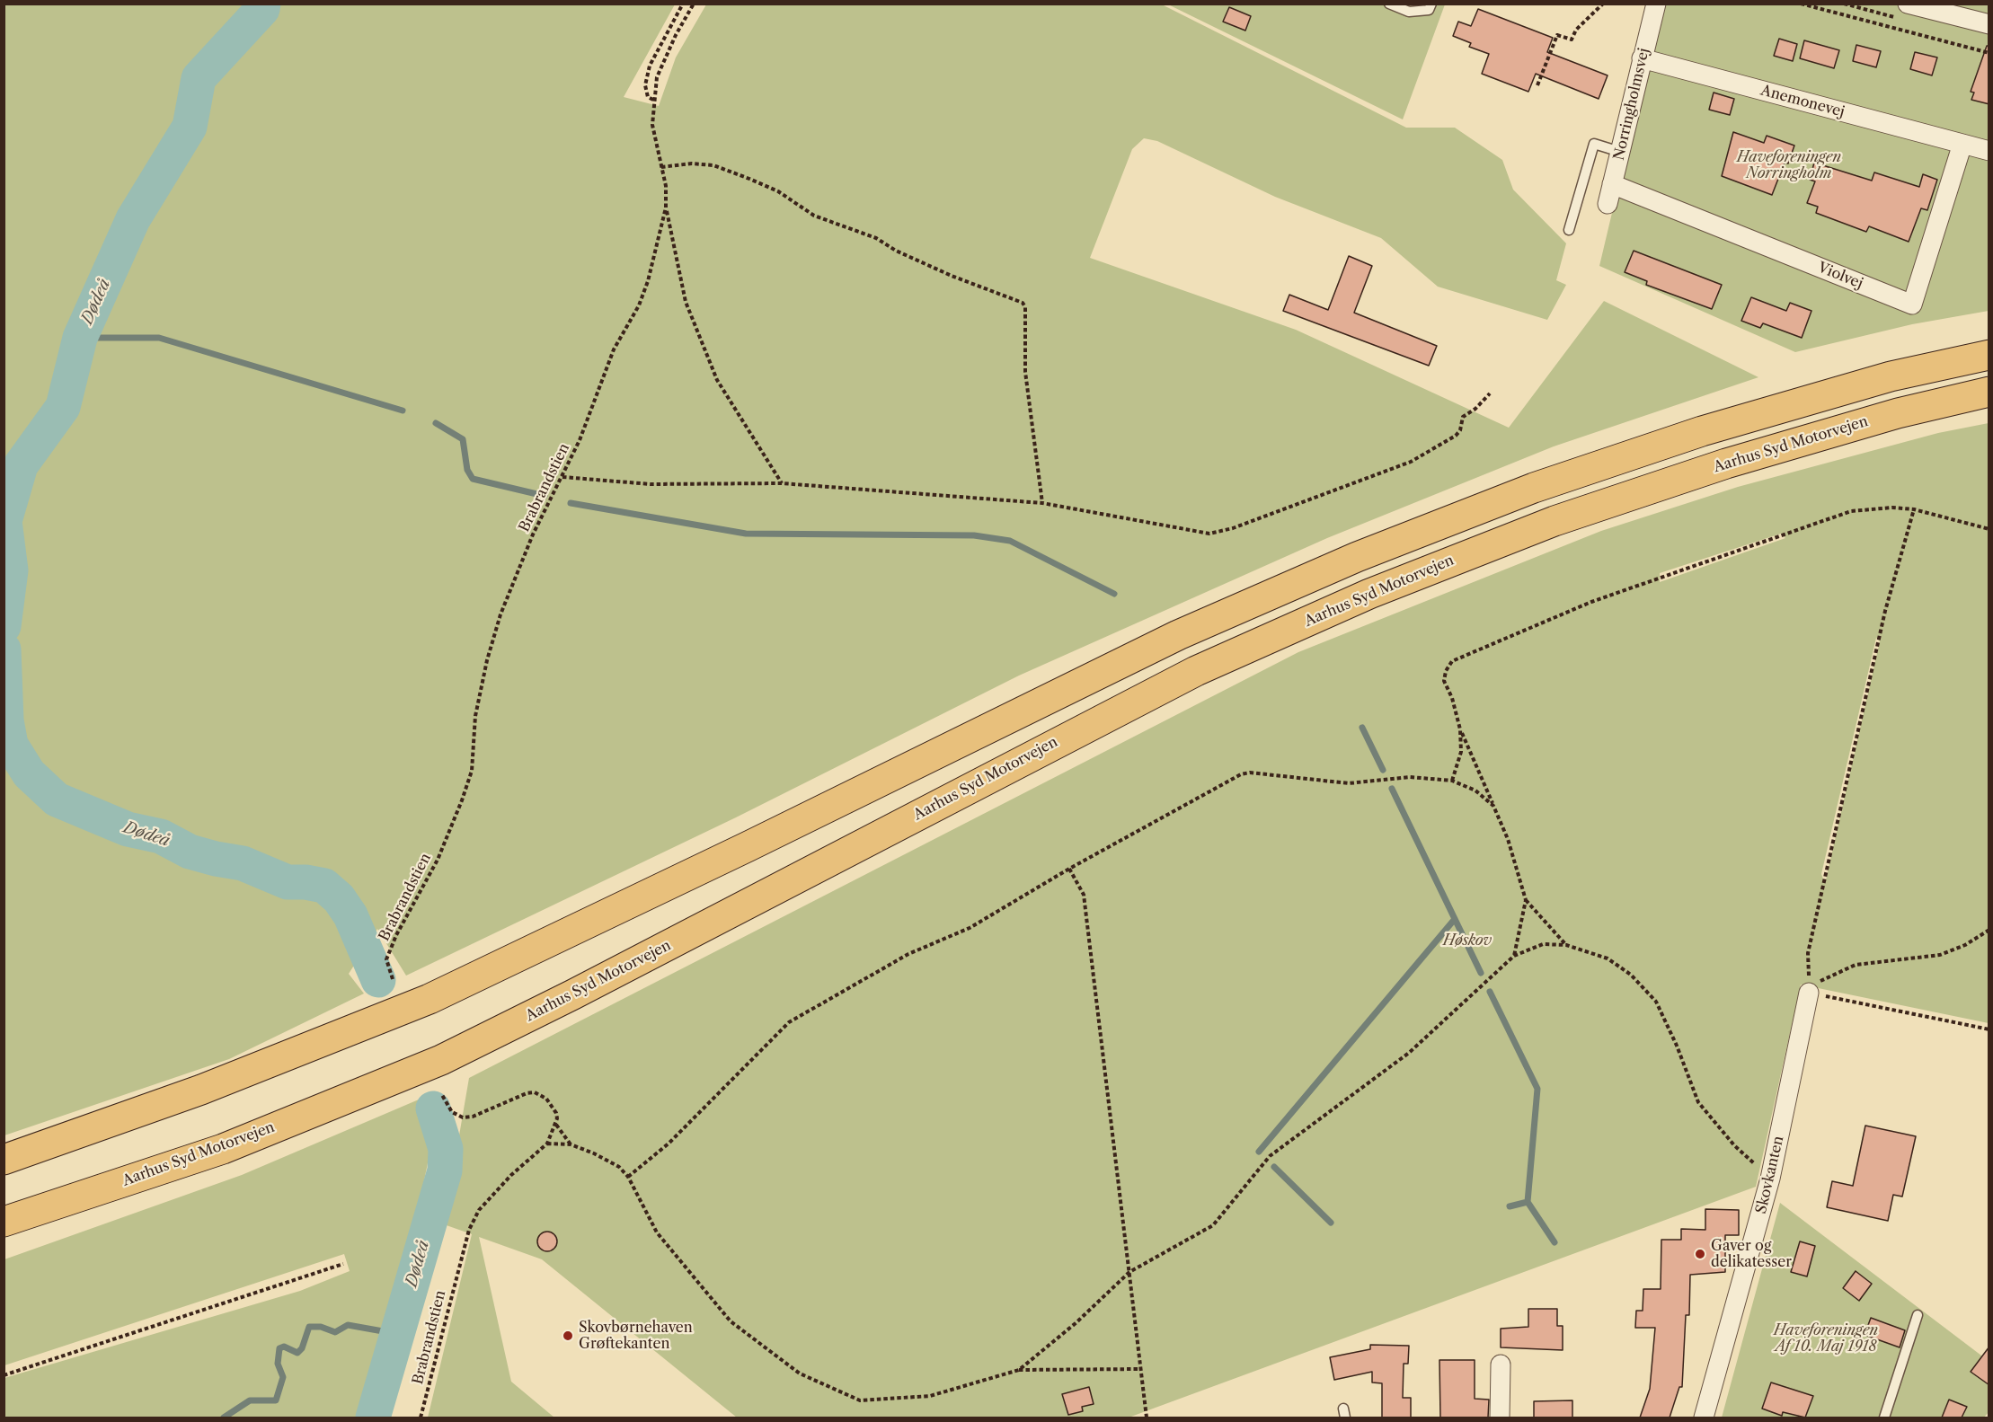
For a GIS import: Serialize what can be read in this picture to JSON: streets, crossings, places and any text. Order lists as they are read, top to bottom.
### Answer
{
  "streets": {
    "highway": ["Aarhus Syd Motorvejen"],
    "street": [
      "Anemonevej",
      "Norringholmsvej",
      "Violvej",
      "Skovkanten"
    ],
    "path": ["Brabrandstien"]
  },
  "crossings": [
    ["Anemonevej", "Norringholmsvej"],
    ["Anemonevej", "Violvej"],
    ["Norringholmsvej", "Violvej"]
  ],
  "water": ["Dødeå"],
  "parks": ["Haveforeningen Norringholm", "Høskov", "Haveforeningen Af 10. Maj 1918"],
  "places": ["Gaver og delikatesser", "Skovbørnehaven Grøftekanten"]
}
